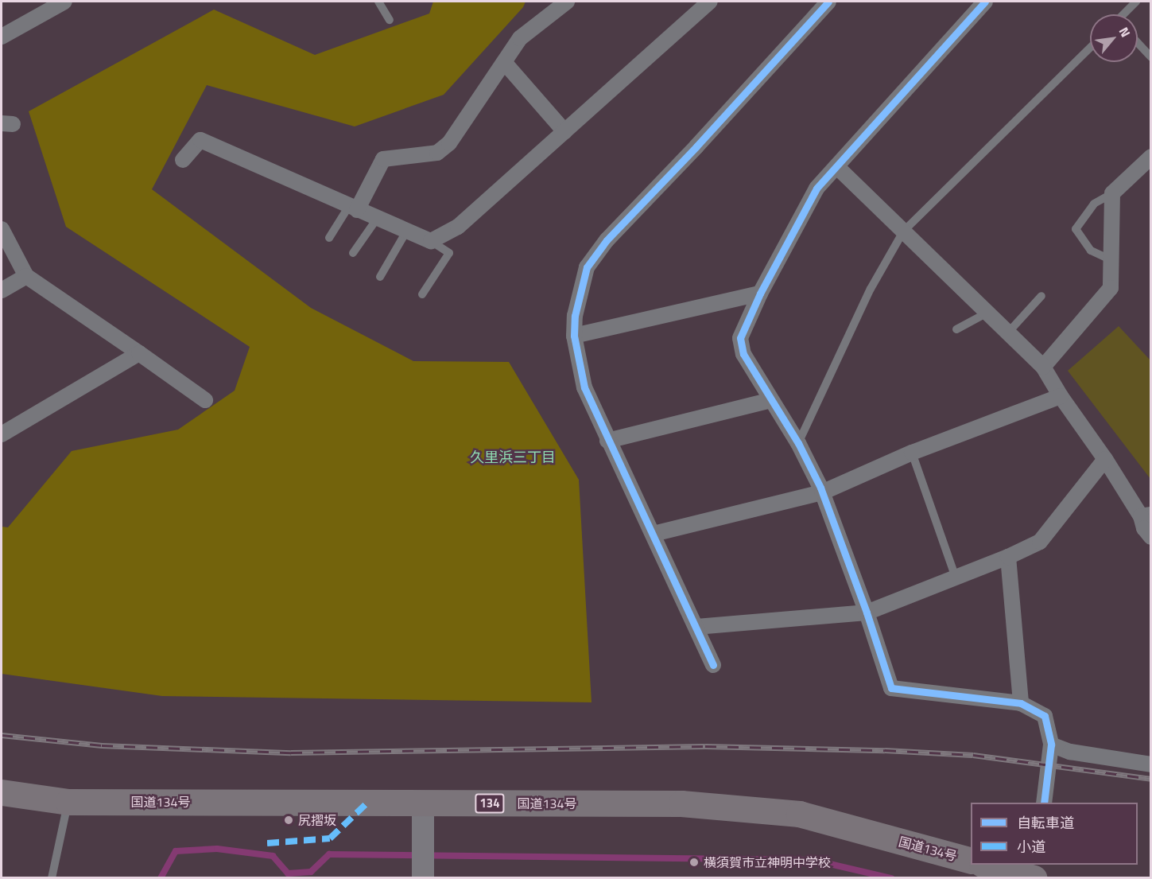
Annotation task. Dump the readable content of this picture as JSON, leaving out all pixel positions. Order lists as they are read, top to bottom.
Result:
{
  "streets": {
    "highway": ["国道134号", "134"]
  },
  "districts": ["久里浜三丁目"],
  "places": ["尻摺坂", "横須賀市立神明中学校"],
  "legend": ["自転車道", "小道"],
  "north": "top right"
}
